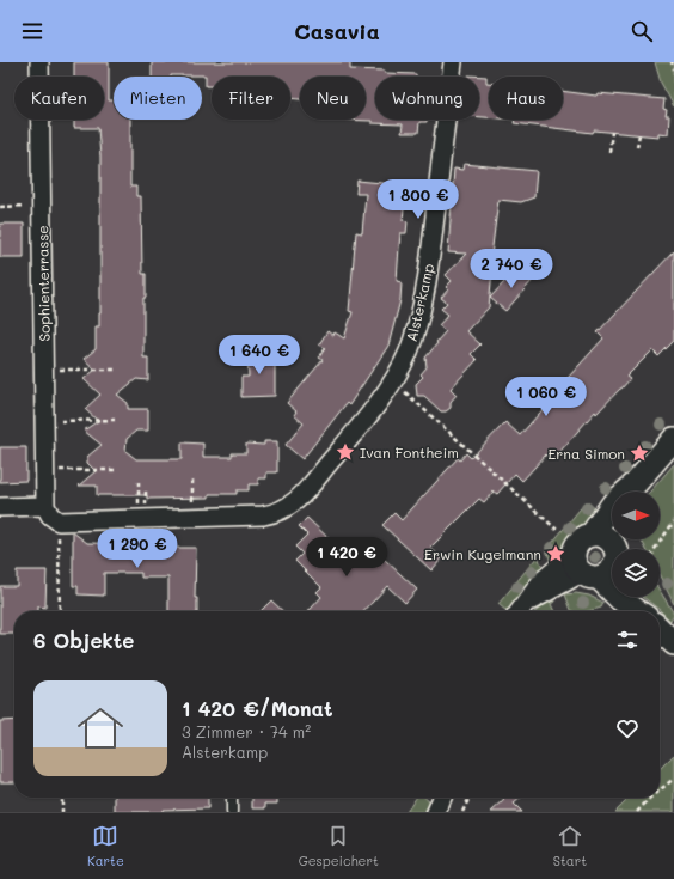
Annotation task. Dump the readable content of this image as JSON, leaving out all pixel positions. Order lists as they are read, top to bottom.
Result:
{
  "streets": {
    "street": ["Sophienterrasse", "Alsterkamp"]
  },
  "places": {
    "place": ["Ivan Fontheim", "Erna Simon", "Erwin Kugelmann"]
  },
  "north": "right",
  "page": {
    "header": "Casavia",
    "chip": [
      "Kaufen",
      "Mieten",
      "Filter",
      "Neu",
      "Wohnung",
      "Haus"
    ],
    "price": [
      "1 800 €",
      "2 740 €",
      "1 640 €",
      "1 060 €",
      "1 290 €",
      "1 420 €"
    ],
    "heading": "6 Objekte",
    "list": [
      {
        "name": "1 420 €/Monat",
        "note": "3 Zimmer · 74 m² · Alsterkamp"
      }
    ],
    "tabs": ["Karte", "Gespeichert", "Start"]
  }
}
